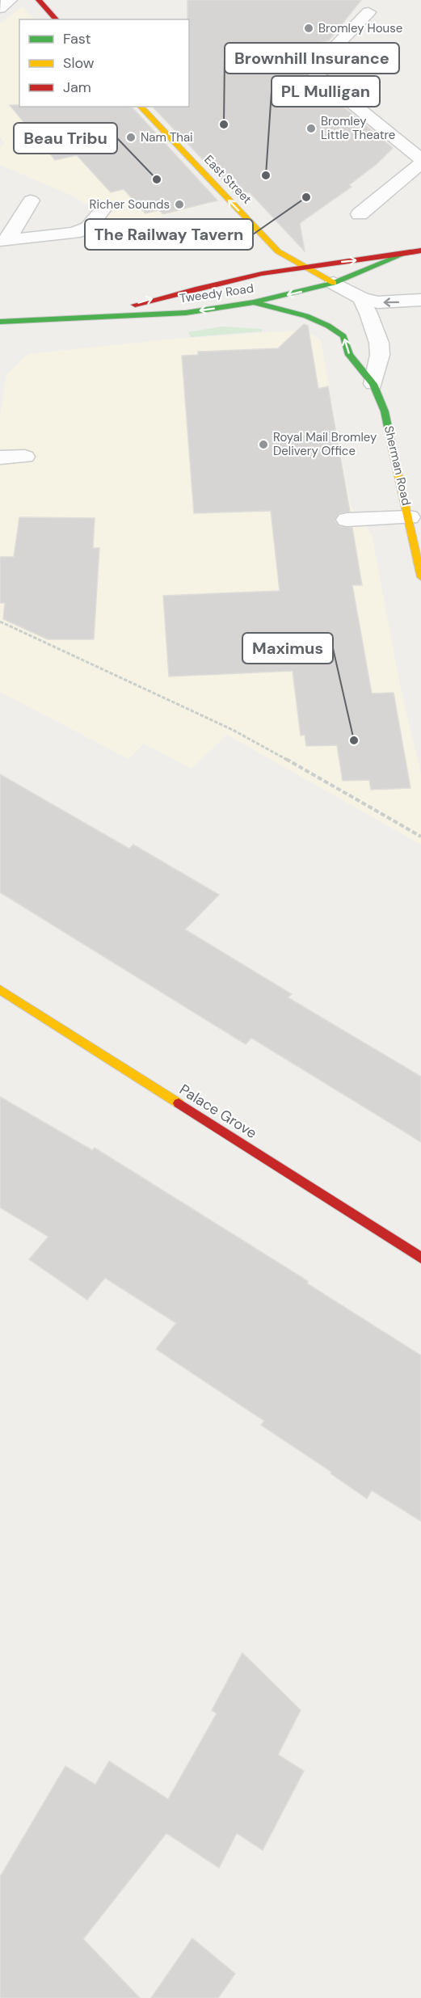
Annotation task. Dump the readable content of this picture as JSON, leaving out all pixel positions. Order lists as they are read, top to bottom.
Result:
{
  "streets": {
    "street": [
      "East Street",
      "Tweedy Road",
      "Sherman Road",
      "Palace Grove"
    ]
  },
  "crossings": [
    ["East Street", "Tweedy Road"],
    ["Tweedy Road", "Sherman Road"]
  ],
  "one_way": ["East Street"],
  "places": [
    "Bromley House",
    "Brownhill Insurance",
    "Bromley Little Theatre",
    "Nam Thai",
    "PL Mulligan",
    "Beau Tribu",
    "The Railway Tavern",
    "Richer Sounds",
    "Royal Mail Bromley Delivery Office",
    "Maximus"
  ],
  "legend": ["Fast", "Slow", "Jam"]
}
